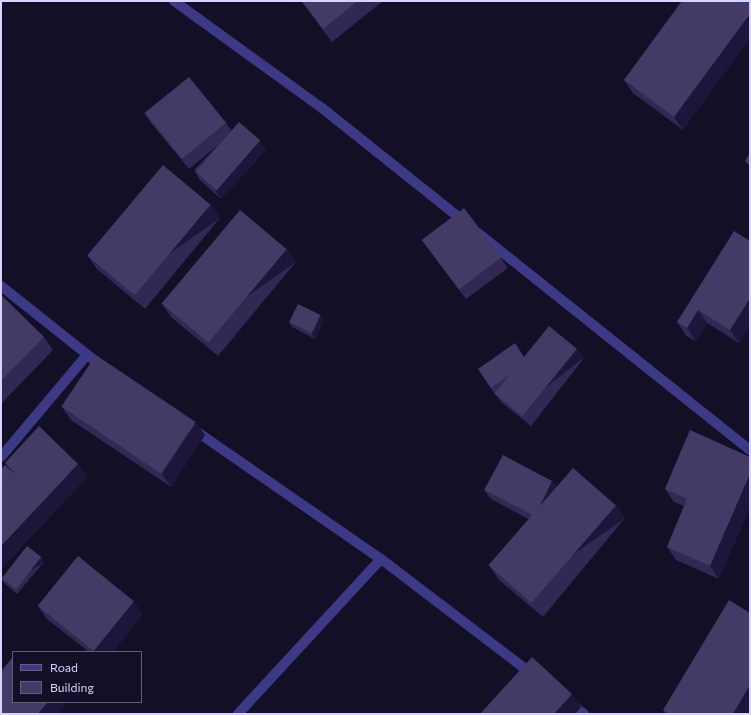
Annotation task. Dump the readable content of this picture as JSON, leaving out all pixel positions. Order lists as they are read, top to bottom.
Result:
{
  "legend": ["Road", "Building"]
}
